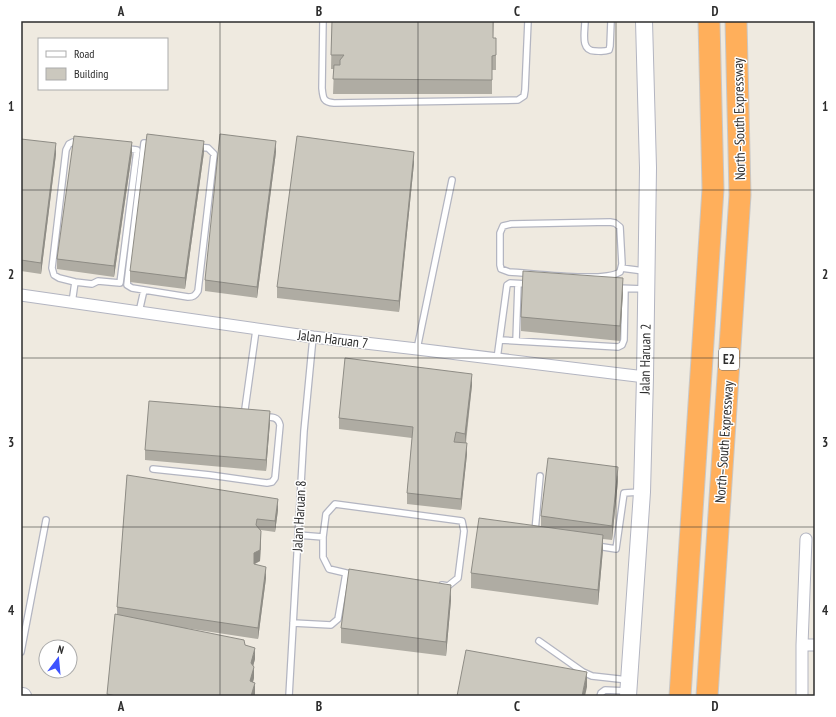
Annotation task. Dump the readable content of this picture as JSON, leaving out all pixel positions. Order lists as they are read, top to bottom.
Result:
{
  "streets": {
    "highway": ["North–South Expressway", "E2"],
    "main road": ["Jalan Haruan 2"],
    "street": ["Jalan Haruan 7"],
    "lane": ["Jalan Haruan 8"]
  },
  "crossings": [
    ["Jalan Haruan 7", "Jalan Haruan 2"],
    ["Jalan Haruan 7", "Jalan Haruan 8"]
  ],
  "legend": ["Road", "Building"],
  "north": "top",
  "grid": {
    "columns": [
      "A",
      "B",
      "C",
      "D"
    ],
    "rows": [
      "1",
      "2",
      "3",
      "4"
    ]
  }
}
